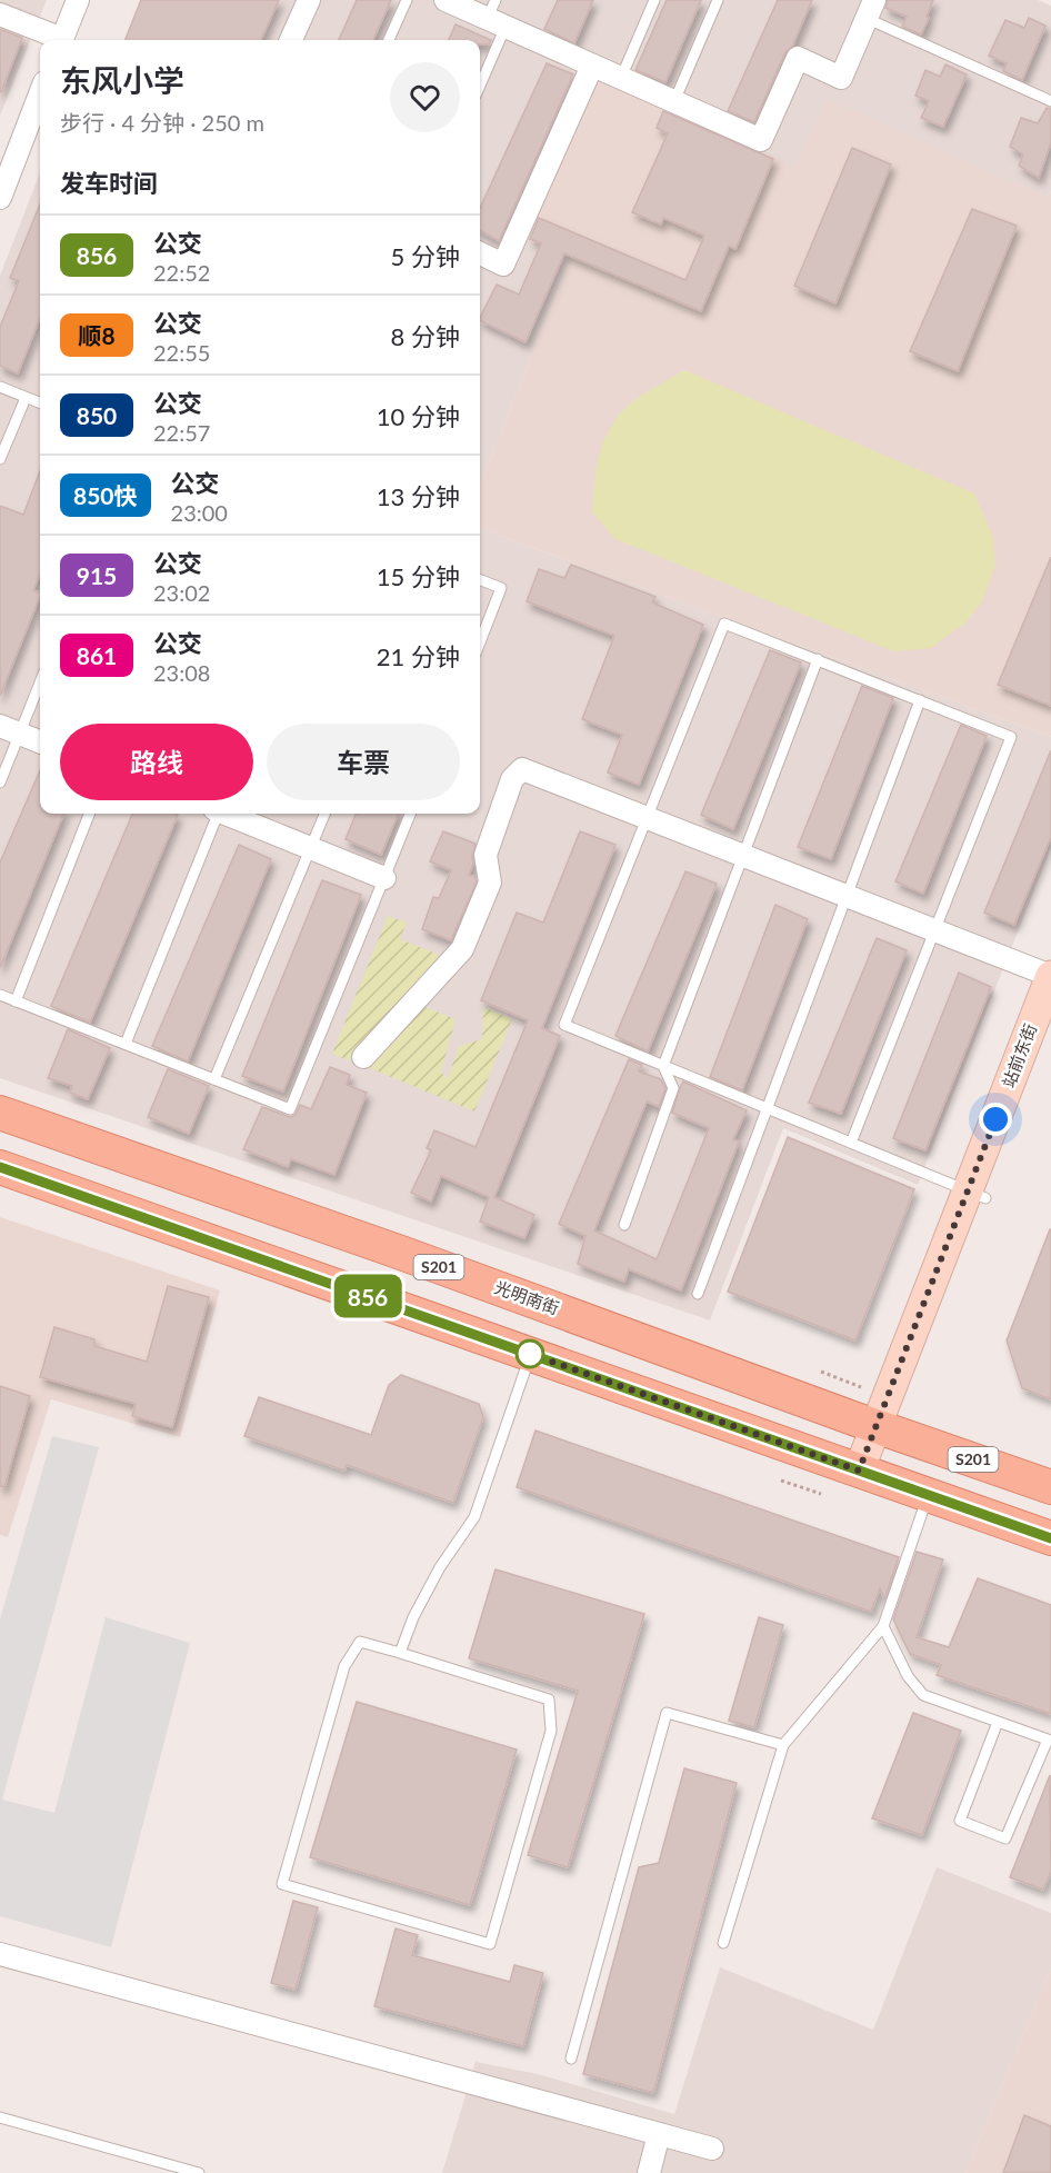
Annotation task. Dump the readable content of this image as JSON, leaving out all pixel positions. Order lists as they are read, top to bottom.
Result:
{
  "streets": {
    "main road": ["S201", "光明南街"],
    "street": ["站前东街"]
  },
  "crossings": [
    ["站前东街", "光明南街"]
  ],
  "lines": ["bus line 856"],
  "page": {
    "on_map": "856",
    "heading": [
      ["东风小学", "步行 · 4 分钟 · 250 m"],
      "发车时间"
    ],
    "list": [
      {
        "mark": "856",
        "name": "公交",
        "note": "22:52",
        "value": "5 分钟"
      },
      {
        "mark": "顺8",
        "name": "公交",
        "note": "22:55",
        "value": "8 分钟"
      },
      {
        "mark": "850",
        "name": "公交",
        "note": "22:57",
        "value": "10 分钟"
      },
      {
        "mark": "850快",
        "name": "公交",
        "note": "23:00",
        "value": "13 分钟"
      },
      {
        "mark": "915",
        "name": "公交",
        "note": "23:02",
        "value": "15 分钟"
      },
      {
        "mark": "861",
        "name": "公交",
        "note": "23:08",
        "value": "21 分钟"
      }
    ],
    "buttons": ["路线", "车票"]
  }
}
